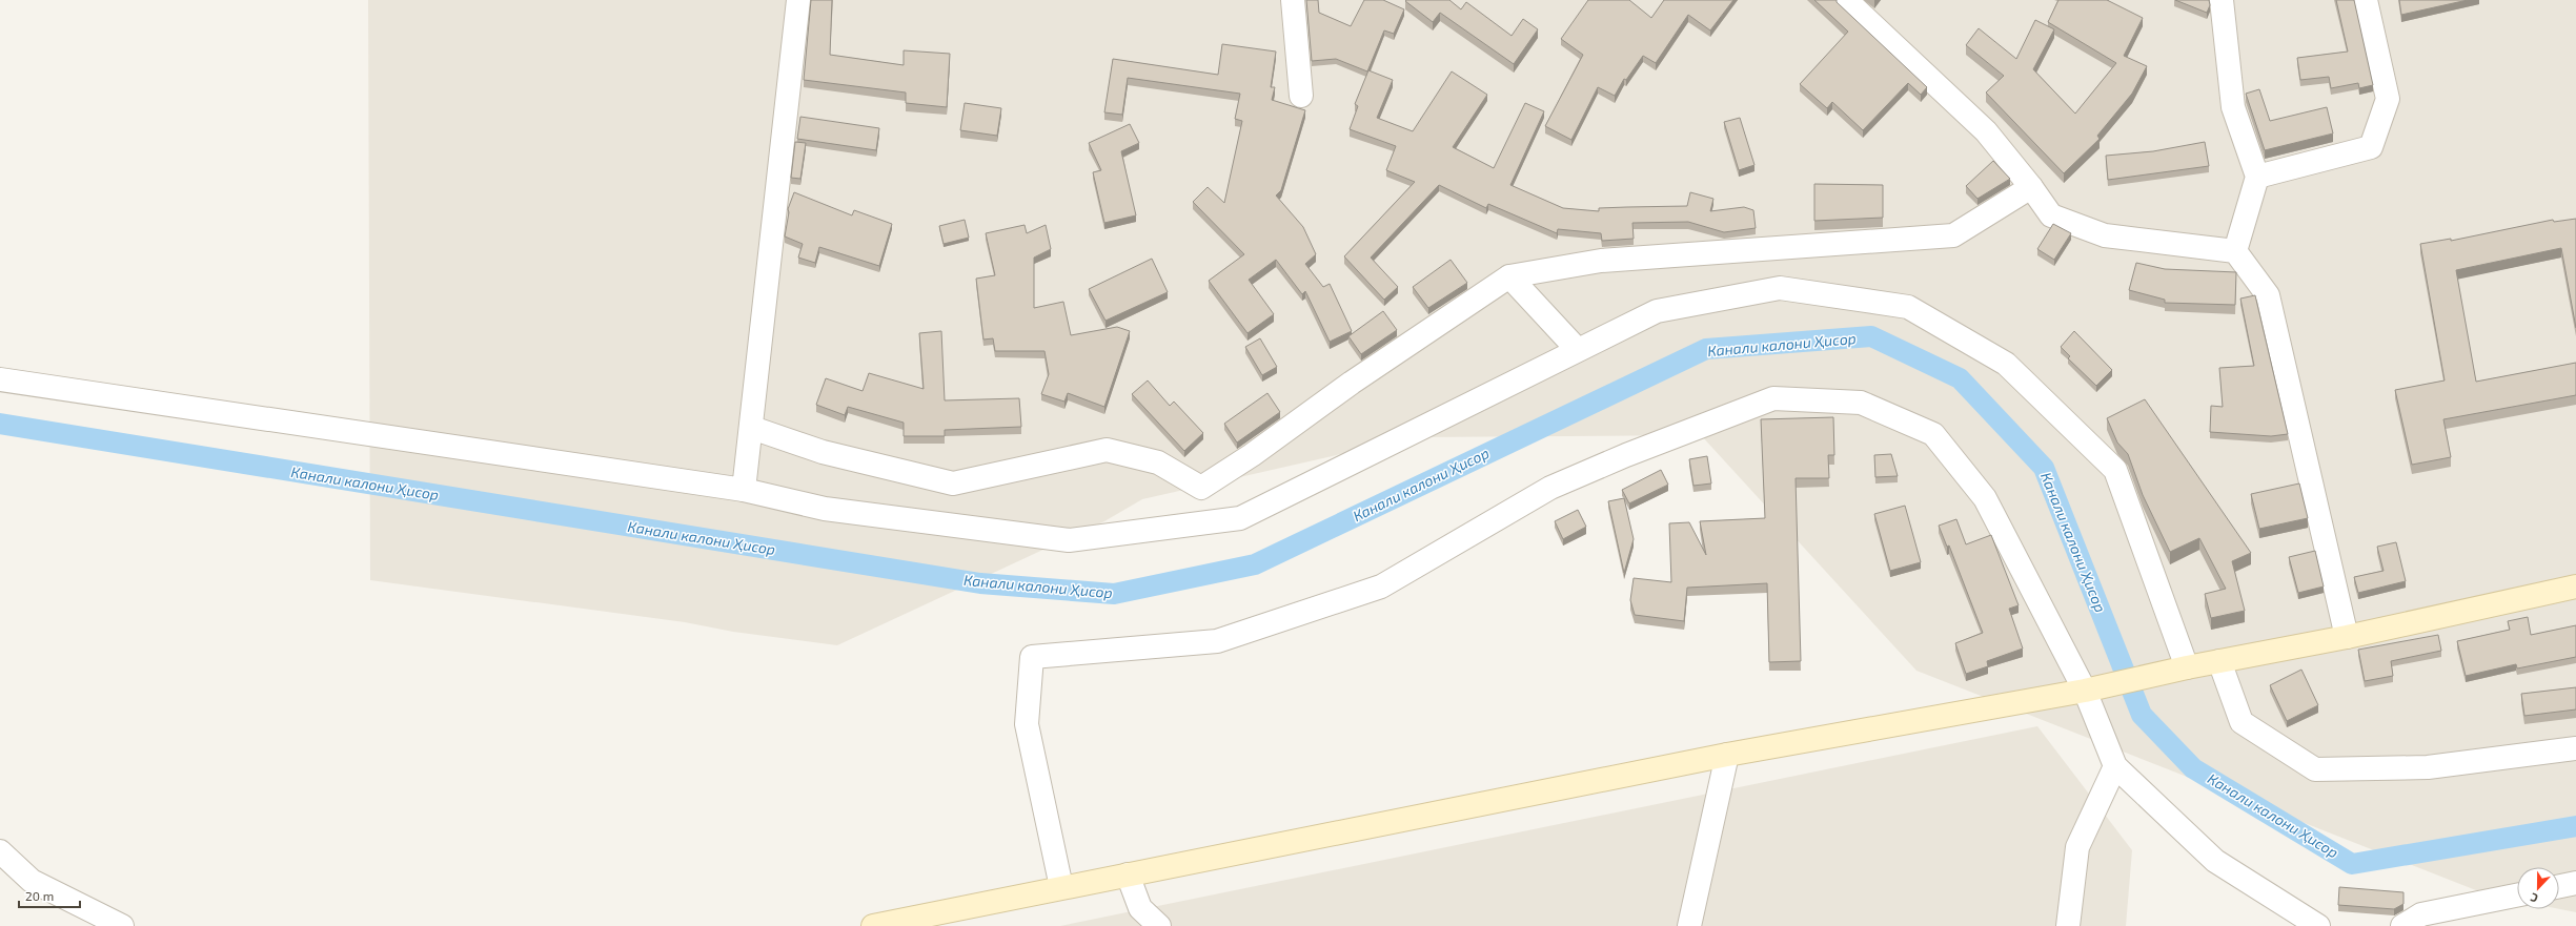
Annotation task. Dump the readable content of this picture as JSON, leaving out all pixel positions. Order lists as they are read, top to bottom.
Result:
{
  "water": ["Канали калони Ҳисор"],
  "scale_bar": "20 m",
  "north": "bottom"
}
